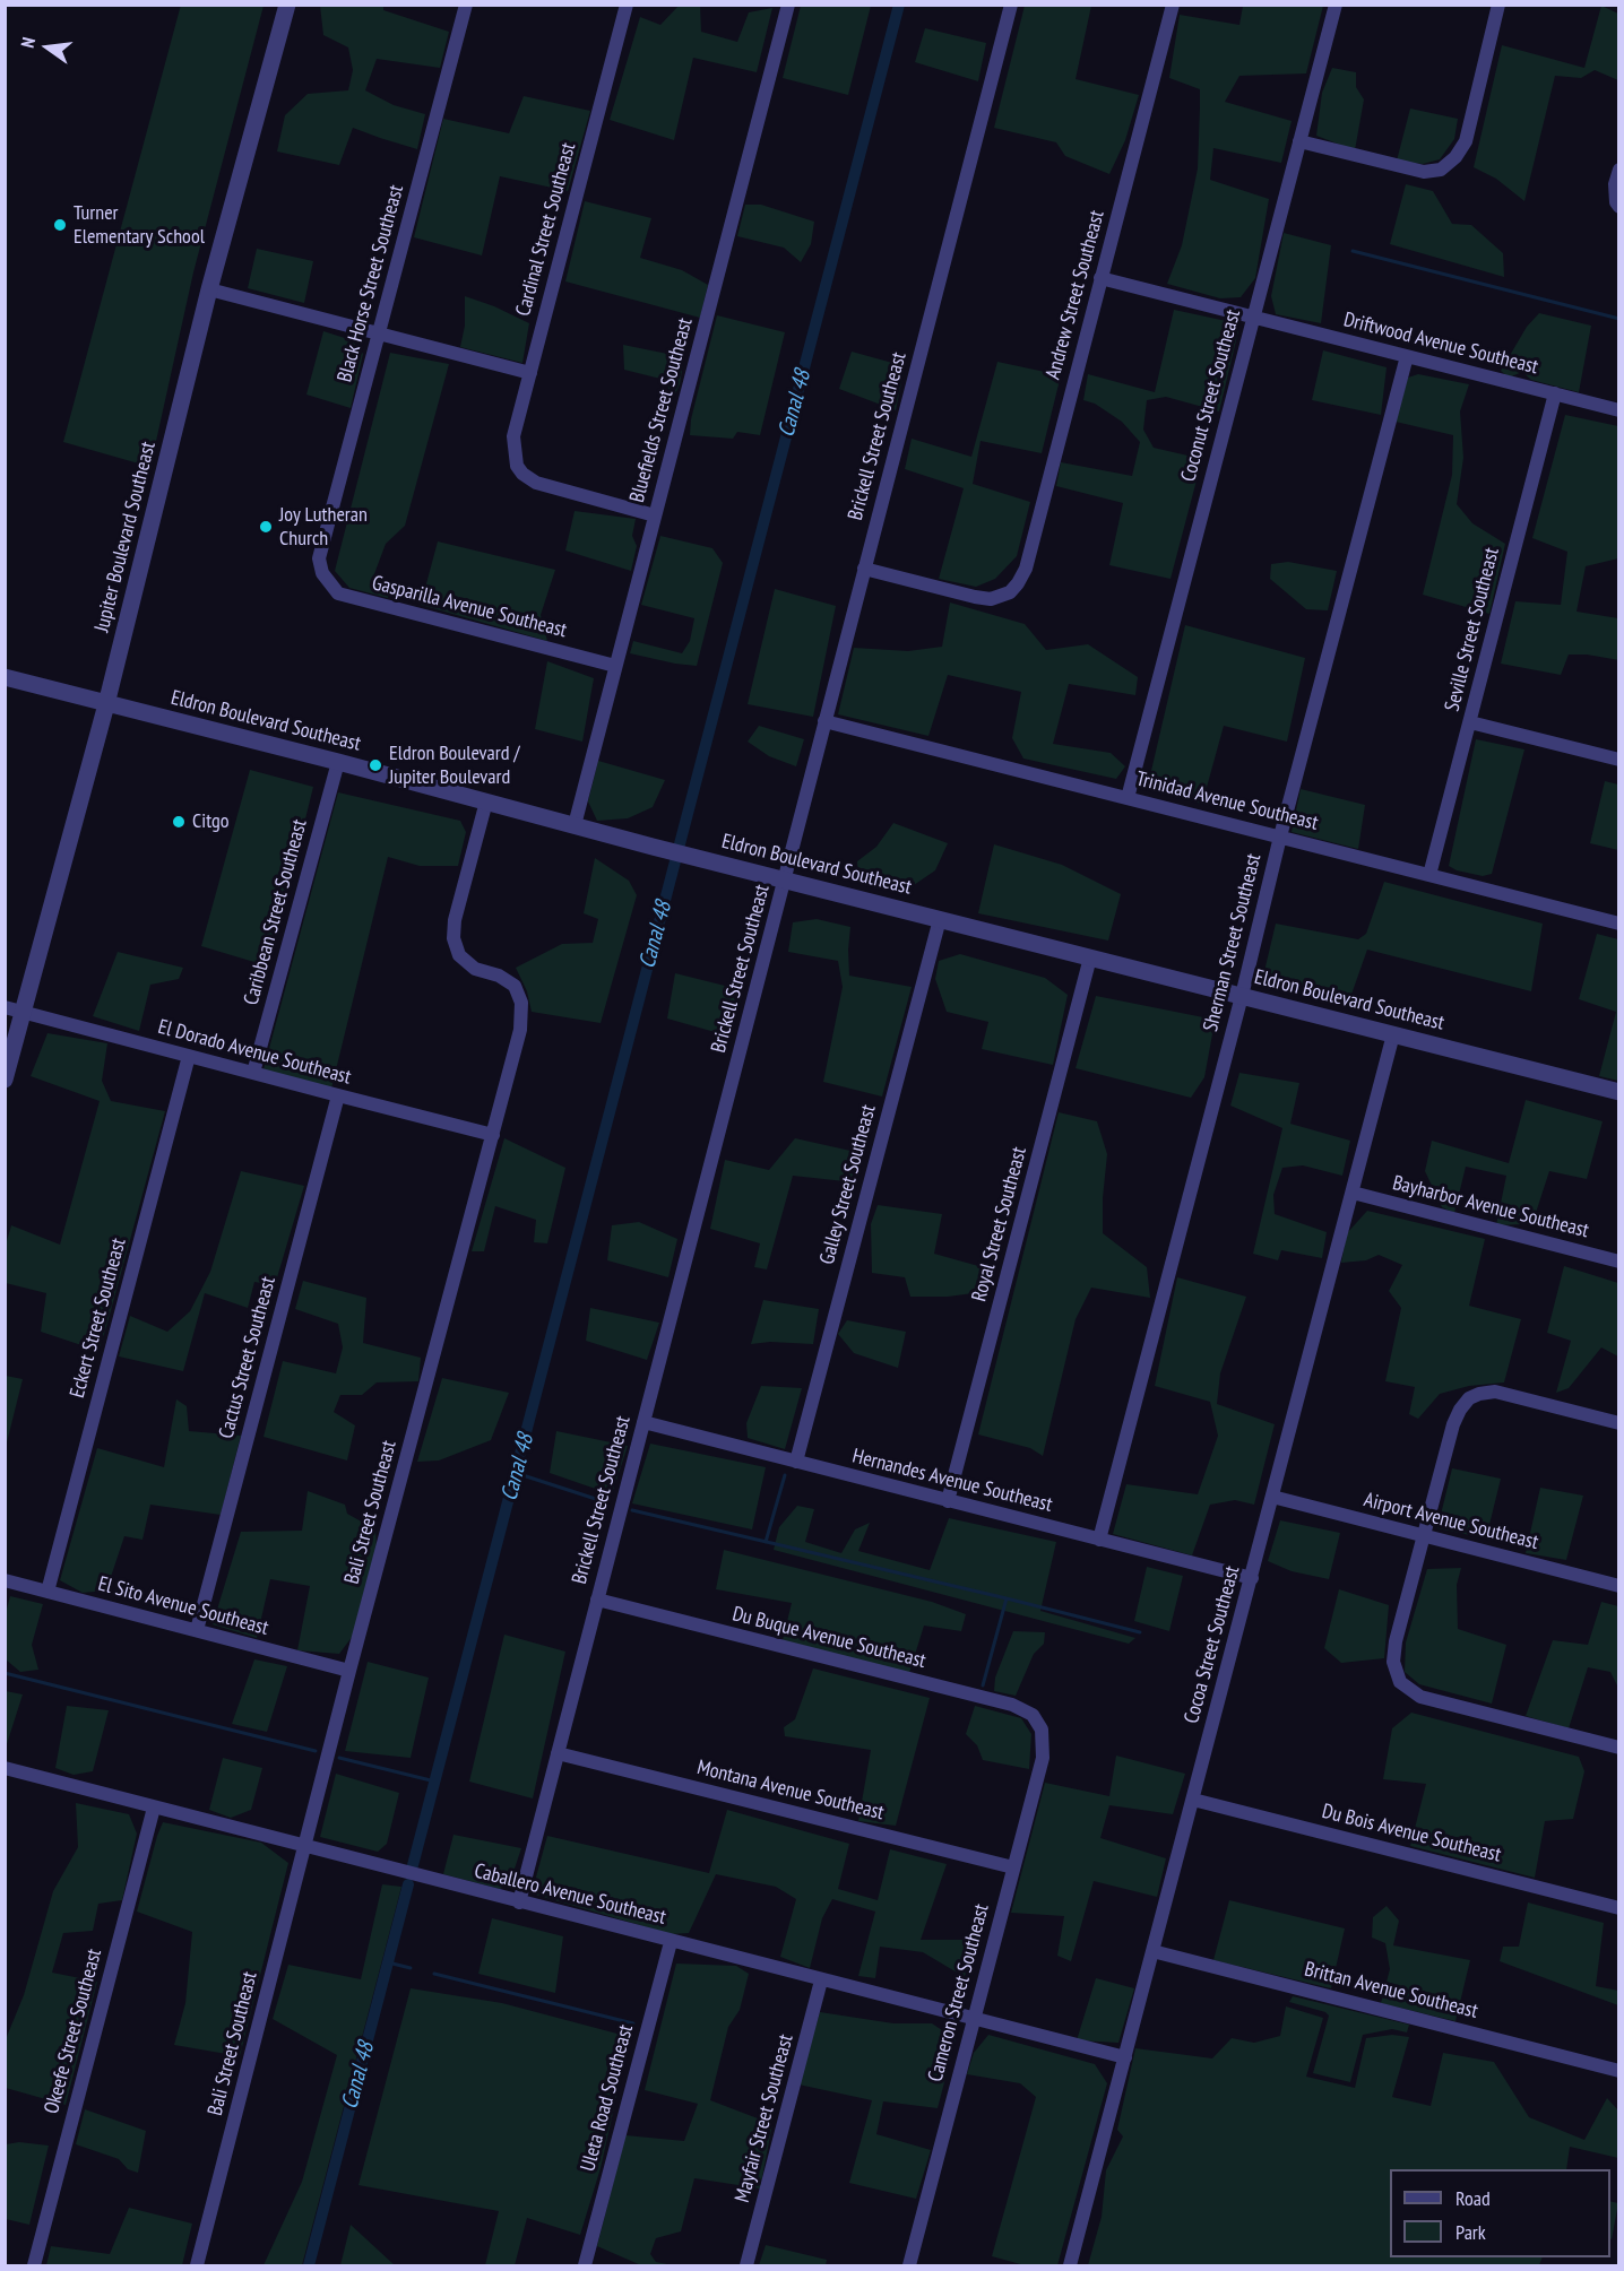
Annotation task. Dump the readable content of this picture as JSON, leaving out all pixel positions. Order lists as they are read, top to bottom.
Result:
{
  "streets": {
    "street": [
      "Cardinal Street Southeast",
      "Black Horse Street Southeast",
      "Andrew Street Southeast",
      "Driftwood Avenue Southeast",
      "Coconut Street Southeast",
      "Bluefields Street Southeast",
      "Brickell Street Southeast",
      "Jupiter Boulevard Southeast",
      "Gasparilla Avenue Southeast",
      "Seville Street Southeast",
      "Eldron Boulevard Southeast",
      "Trinidad Avenue Southeast",
      "Caribbean Street Southeast",
      "Sherman Street Southeast",
      "El Dorado Avenue Southeast",
      "Galley Street Southeast",
      "Bayharbor Avenue Southeast",
      "Royal Street Southeast",
      "Eckert Street Southeast",
      "Cactus Street Southeast",
      "Hernandes Avenue Southeast",
      "Bali Street Southeast",
      "Airport Avenue Southeast",
      "El Sito Avenue Southeast",
      "Du Buque Avenue Southeast",
      "Cocoa Street Southeast",
      "Montana Avenue Southeast",
      "Du Bois Avenue Southeast",
      "Caballero Avenue Southeast",
      "Brittan Avenue Southeast",
      "Cameron Street Southeast",
      "Okeefe Street Southeast",
      "Uleta Road Southeast",
      "Mayfair Street Southeast"
    ]
  },
  "crossings": [
    ["Cardinal Street Southeast", "Bluefields Street Southeast"],
    ["Black Horse Street Southeast", "Gasparilla Avenue Southeast"],
    ["Andrew Street Southeast", "Driftwood Avenue Southeast"],
    ["Andrew Street Southeast", "Brickell Street Southeast"],
    ["Driftwood Avenue Southeast", "Coconut Street Southeast"],
    ["Driftwood Avenue Southeast", "Seville Street Southeast"],
    ["Driftwood Avenue Southeast", "Sherman Street Southeast"],
    ["Coconut Street Southeast", "Trinidad Avenue Southeast"],
    ["Bluefields Street Southeast", "Gasparilla Avenue Southeast"],
    ["Bluefields Street Southeast", "Eldron Boulevard Southeast"],
    ["Brickell Street Southeast", "Eldron Boulevard Southeast"],
    ["Brickell Street Southeast", "Trinidad Avenue Southeast"],
    ["Brickell Street Southeast", "Hernandes Avenue Southeast"],
    ["Brickell Street Southeast", "Du Buque Avenue Southeast"],
    ["Brickell Street Southeast", "Montana Avenue Southeast"],
    ["Brickell Street Southeast", "Caballero Avenue Southeast"],
    ["Jupiter Boulevard Southeast", "Eldron Boulevard Southeast"],
    ["Jupiter Boulevard Southeast", "El Dorado Avenue Southeast"],
    ["Seville Street Southeast", "Trinidad Avenue Southeast"],
    ["Eldron Boulevard Southeast", "Caribbean Street Southeast"],
    ["Eldron Boulevard Southeast", "Sherman Street Southeast"],
    ["Eldron Boulevard Southeast", "Galley Street Southeast"],
    ["Eldron Boulevard Southeast", "Royal Street Southeast"],
    ["Eldron Boulevard Southeast", "Bali Street Southeast"],
    ["Eldron Boulevard Southeast", "Cocoa Street Southeast"],
    ["Trinidad Avenue Southeast", "Sherman Street Southeast"],
    ["Caribbean Street Southeast", "El Dorado Avenue Southeast"],
    ["Sherman Street Southeast", "Hernandes Avenue Southeast"],
    ["El Dorado Avenue Southeast", "Eckert Street Southeast"],
    ["El Dorado Avenue Southeast", "Cactus Street Southeast"],
    ["El Dorado Avenue Southeast", "Bali Street Southeast"],
    ["Galley Street Southeast", "Hernandes Avenue Southeast"],
    ["Bayharbor Avenue Southeast", "Cocoa Street Southeast"],
    ["Royal Street Southeast", "Hernandes Avenue Southeast"],
    ["Eckert Street Southeast", "El Sito Avenue Southeast"],
    ["Cactus Street Southeast", "El Sito Avenue Southeast"],
    ["Hernandes Avenue Southeast", "Cocoa Street Southeast"],
    ["Bali Street Southeast", "El Sito Avenue Southeast"],
    ["Bali Street Southeast", "Caballero Avenue Southeast"],
    ["Airport Avenue Southeast", "Cocoa Street Southeast"],
    ["Du Buque Avenue Southeast", "Cameron Street Southeast"],
    ["Cocoa Street Southeast", "Du Bois Avenue Southeast"],
    ["Cocoa Street Southeast", "Caballero Avenue Southeast"],
    ["Cocoa Street Southeast", "Brittan Avenue Southeast"],
    ["Montana Avenue Southeast", "Cameron Street Southeast"],
    ["Caballero Avenue Southeast", "Cameron Street Southeast"],
    ["Caballero Avenue Southeast", "Okeefe Street Southeast"],
    ["Caballero Avenue Southeast", "Uleta Road Southeast"],
    ["Caballero Avenue Southeast", "Mayfair Street Southeast"]
  ],
  "water": ["Canal 48"],
  "places": [
    "Turner Elementary School",
    "Joy Lutheran Church",
    "Eldron Boulevard / Jupiter Boulevard",
    "Citgo"
  ],
  "legend": ["Road", "Park"],
  "north": "left"
}
